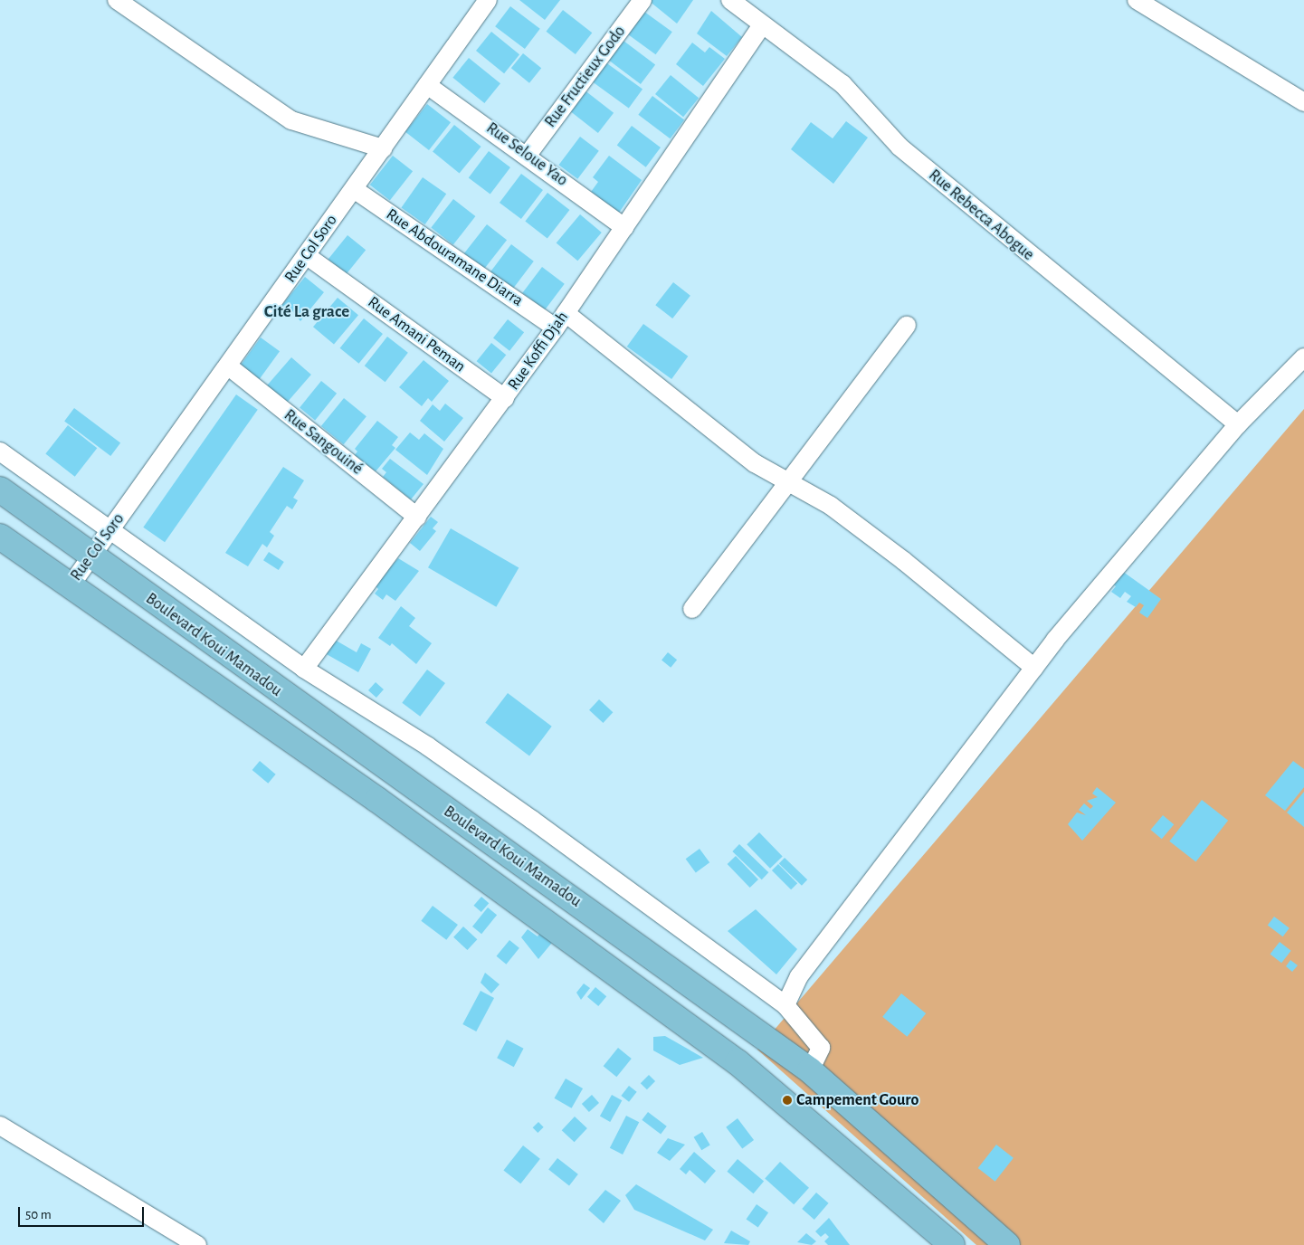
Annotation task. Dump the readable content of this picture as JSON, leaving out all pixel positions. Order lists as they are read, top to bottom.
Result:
{
  "streets": {
    "main road": ["Boulevard Koui Mamadou"],
    "street": [
      "Rue Fructieux Godo",
      "Rue Seloue Yao",
      "Rue Rebecca Abogue",
      "Rue Col Soro",
      "Rue Abdouramane Diarra",
      "Rue Amani Peman",
      "Rue Koffi Djah",
      "Rue Sangouiné"
    ]
  },
  "crossings": [
    ["Rue Fructieux Godo", "Rue Seloue Yao"],
    ["Rue Seloue Yao", "Rue Col Soro"],
    ["Rue Seloue Yao", "Rue Koffi Djah"],
    ["Rue Rebecca Abogue", "Rue Koffi Djah"],
    ["Rue Col Soro", "Rue Abdouramane Diarra"],
    ["Rue Col Soro", "Rue Amani Peman"],
    ["Rue Col Soro", "Rue Sangouiné"],
    ["Rue Col Soro", "Boulevard Koui Mamadou"],
    ["Rue Abdouramane Diarra", "Rue Koffi Djah"],
    ["Rue Amani Peman", "Rue Koffi Djah"],
    ["Rue Koffi Djah", "Rue Sangouiné"]
  ],
  "districts": ["Cité La grace"],
  "places": ["Campement Gouro"],
  "scale_bar": "50 m"
}
